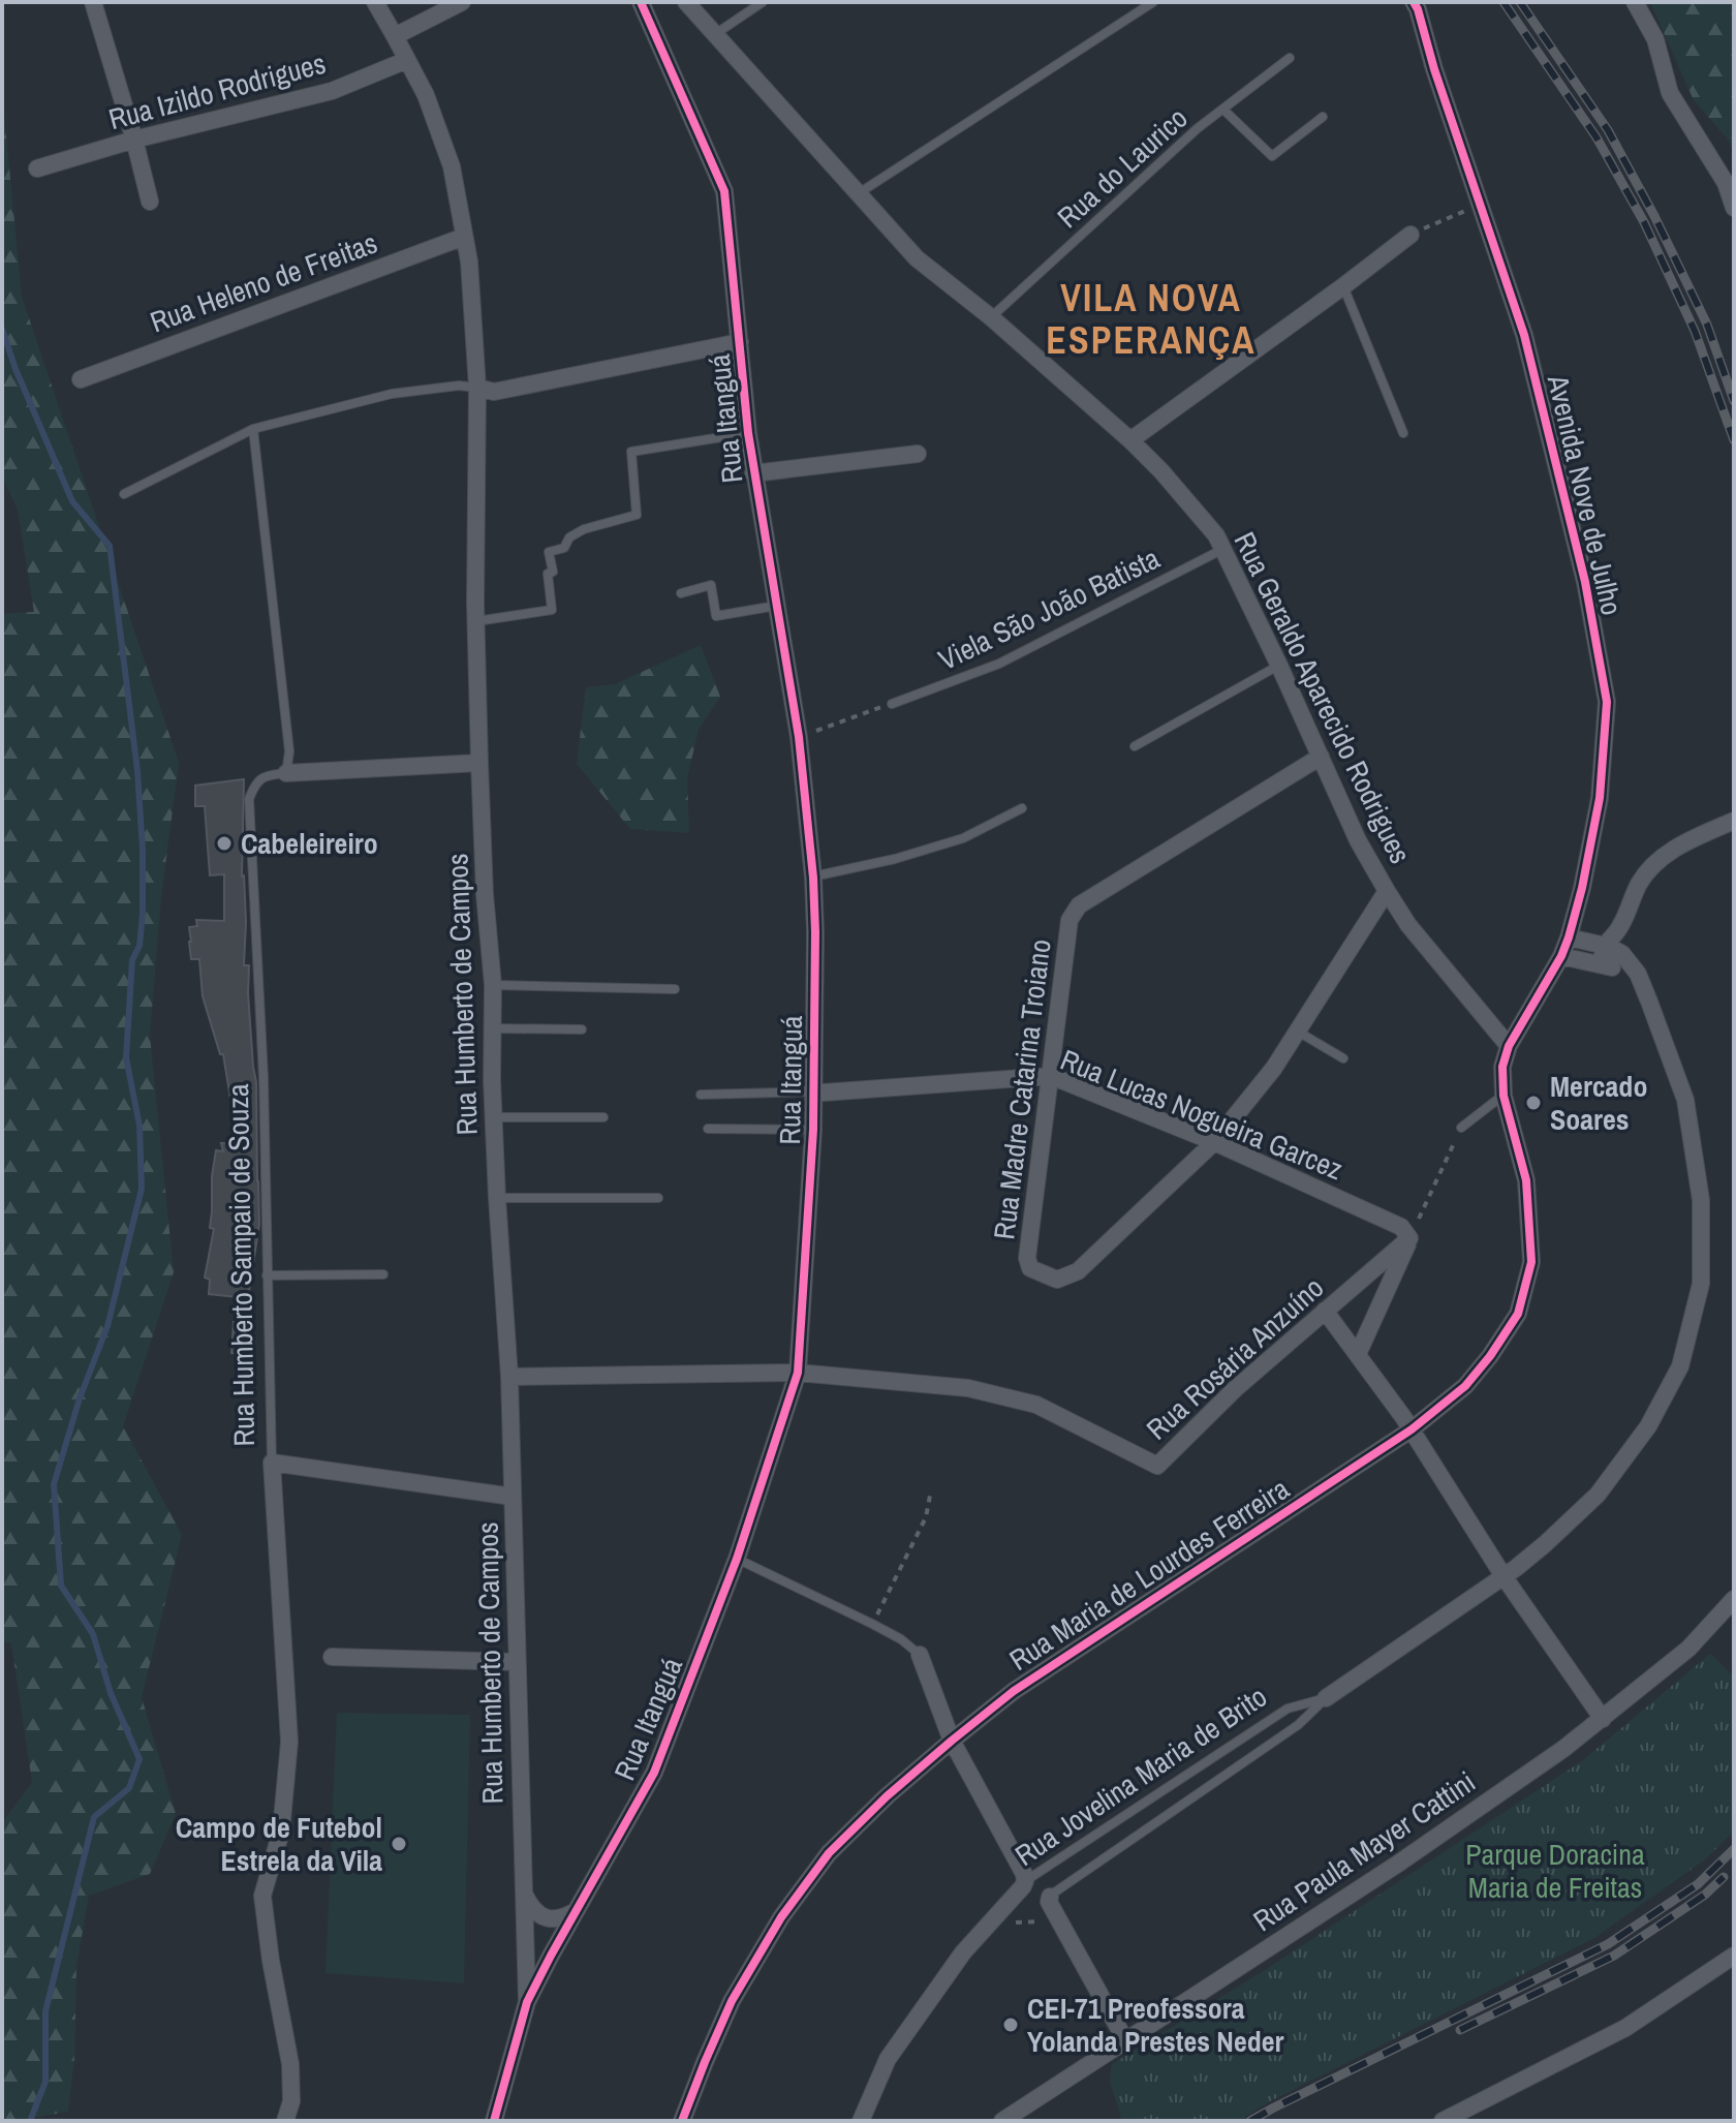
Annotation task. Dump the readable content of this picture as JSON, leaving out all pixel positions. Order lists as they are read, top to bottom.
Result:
{
  "streets": {
    "street": [
      "Rua Izildo Rodrigues",
      "Rua Heleno de Freitas",
      "Rua Itanguá",
      "Avenida Nove de Julho",
      "Rua Geraldo Aparecido Rodrigues",
      "Rua Humberto de Campos",
      "Rua Madre Catarina Troiano",
      "Rua Lucas Nogueira Garcez",
      "Rua Humberto Sampaio de Souza",
      "Rua Rosária Anzuíno",
      "Rua Maria de Lourdes Ferreira",
      "Rua Jovelina Maria de Brito",
      "Rua Paula Mayer Cattini"
    ],
    "lane": ["Rua do Laurico", "Viela São João Batista"]
  },
  "crossings": [
    ["Rua Izildo Rodrigues", "Rua Humberto de Campos"],
    ["Rua do Laurico", "Rua Geraldo Aparecido Rodrigues"],
    ["Rua Heleno de Freitas", "Rua Humberto de Campos"],
    ["Rua Itanguá", "Rua Humberto de Campos"],
    ["Rua Itanguá", "Rua Lucas Nogueira Garcez"],
    ["Rua Itanguá", "Rua Rosária Anzuíno"],
    ["Avenida Nove de Julho", "Rua Geraldo Aparecido Rodrigues"],
    ["Avenida Nove de Julho", "Rua Maria de Lourdes Ferreira"],
    ["Avenida Nove de Julho", "Rua Jovelina Maria de Brito"],
    ["Viela São João Batista", "Rua Geraldo Aparecido Rodrigues"],
    ["Rua Geraldo Aparecido Rodrigues", "Rua Madre Catarina Troiano"],
    ["Rua Geraldo Aparecido Rodrigues", "Rua Maria de Lourdes Ferreira"],
    ["Rua Madre Catarina Troiano", "Rua Lucas Nogueira Garcez"],
    ["Rua Lucas Nogueira Garcez", "Rua Rosária Anzuíno"]
  ],
  "districts": ["VILA NOVA ESPERANÇA"],
  "parks": ["Parque Doracina Maria de Freitas"],
  "places": [
    "Cabeleireiro",
    "Mercado Soares",
    "Campo de Futebol Estrela da Vila",
    "CEI-71 Preofessora Yolanda Prestes Neder"
  ]
}
